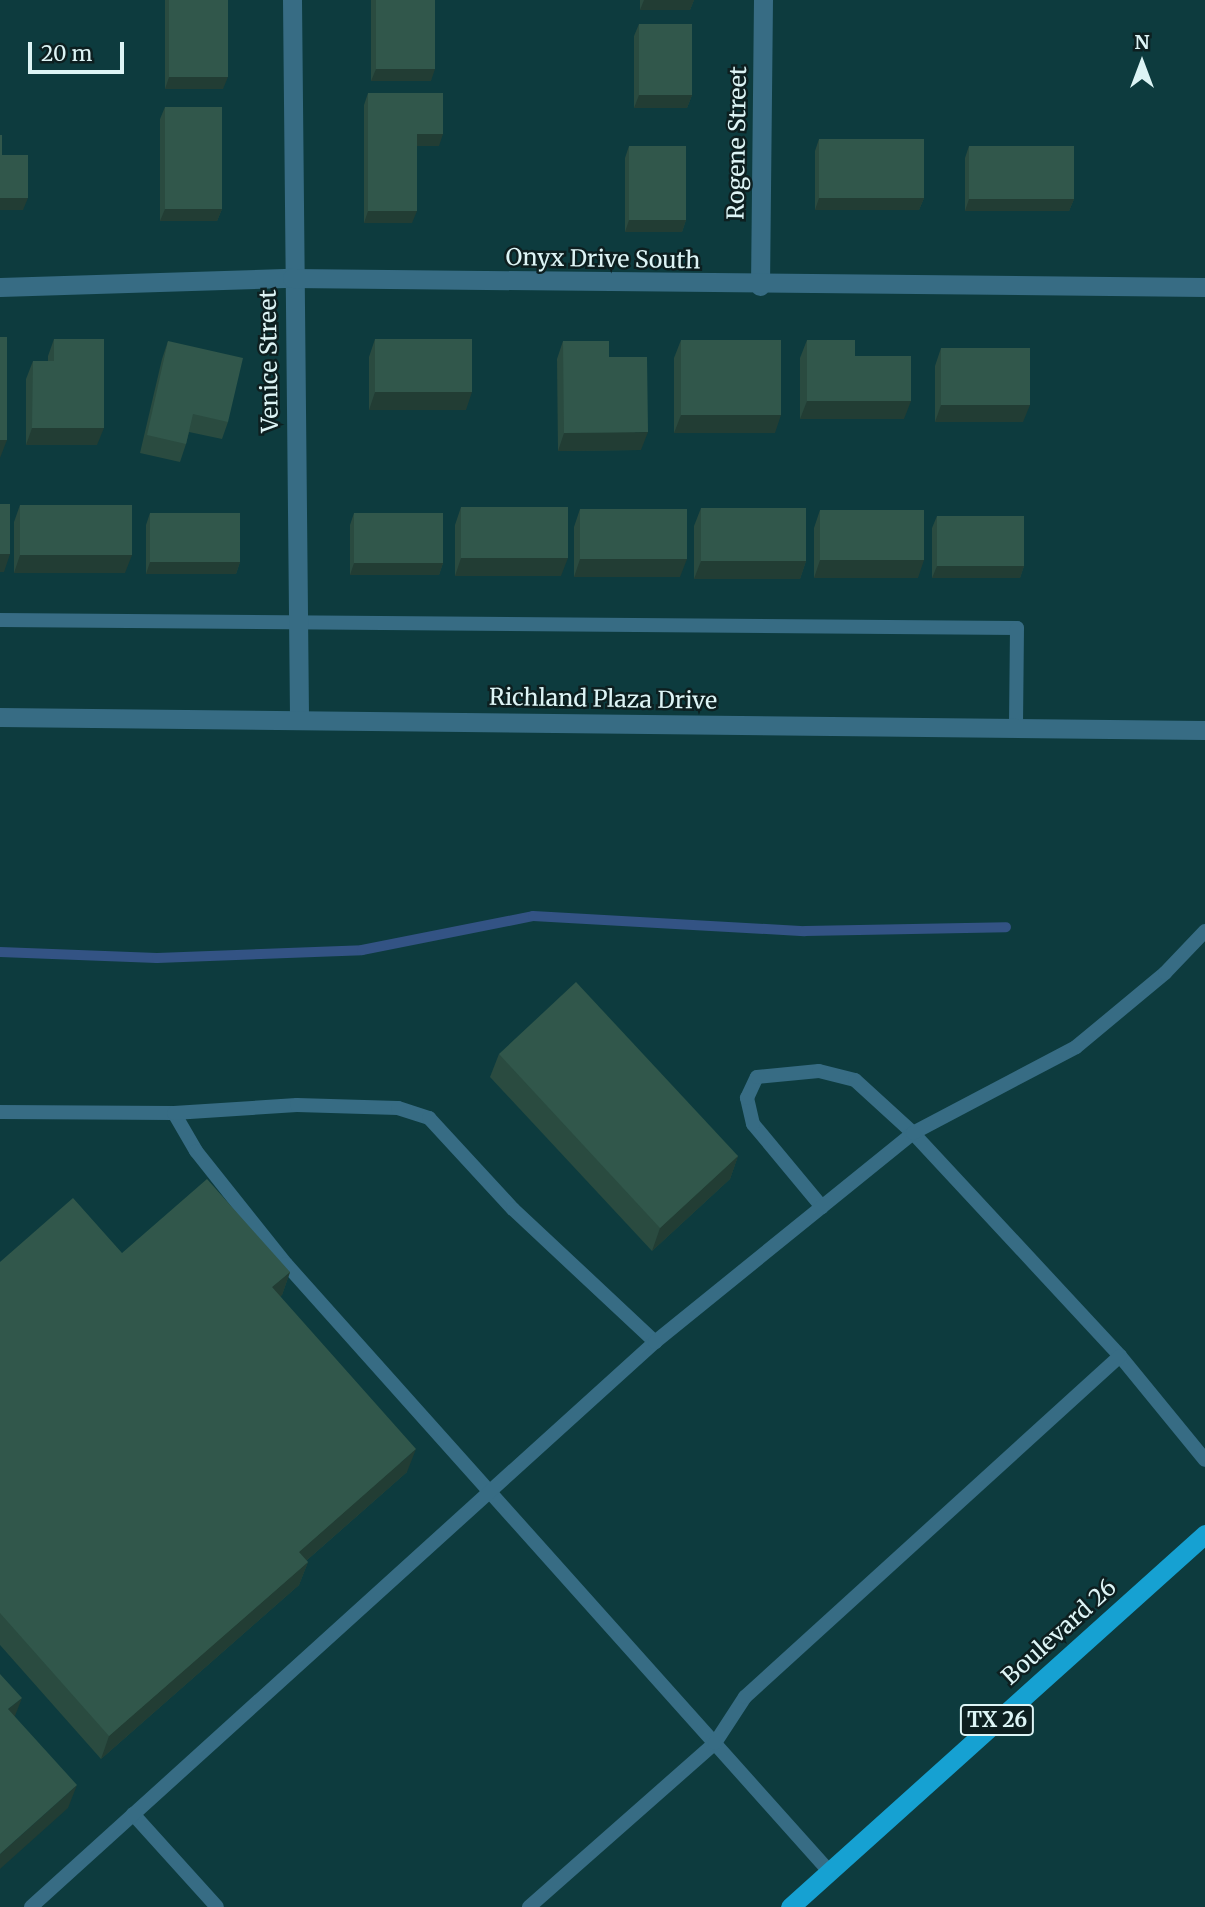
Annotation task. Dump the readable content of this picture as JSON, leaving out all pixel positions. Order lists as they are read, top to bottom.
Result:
{
  "streets": {
    "main road": ["Boulevard 26", "TX 26"],
    "street": [
      "Rogene Street",
      "Onyx Drive South",
      "Venice Street",
      "Richland Plaza Drive"
    ]
  },
  "crossings": [
    ["Rogene Street", "Onyx Drive South"],
    ["Onyx Drive South", "Venice Street"],
    ["Venice Street", "Richland Plaza Drive"]
  ],
  "scale_bar": "20 m",
  "north": "top"
}
